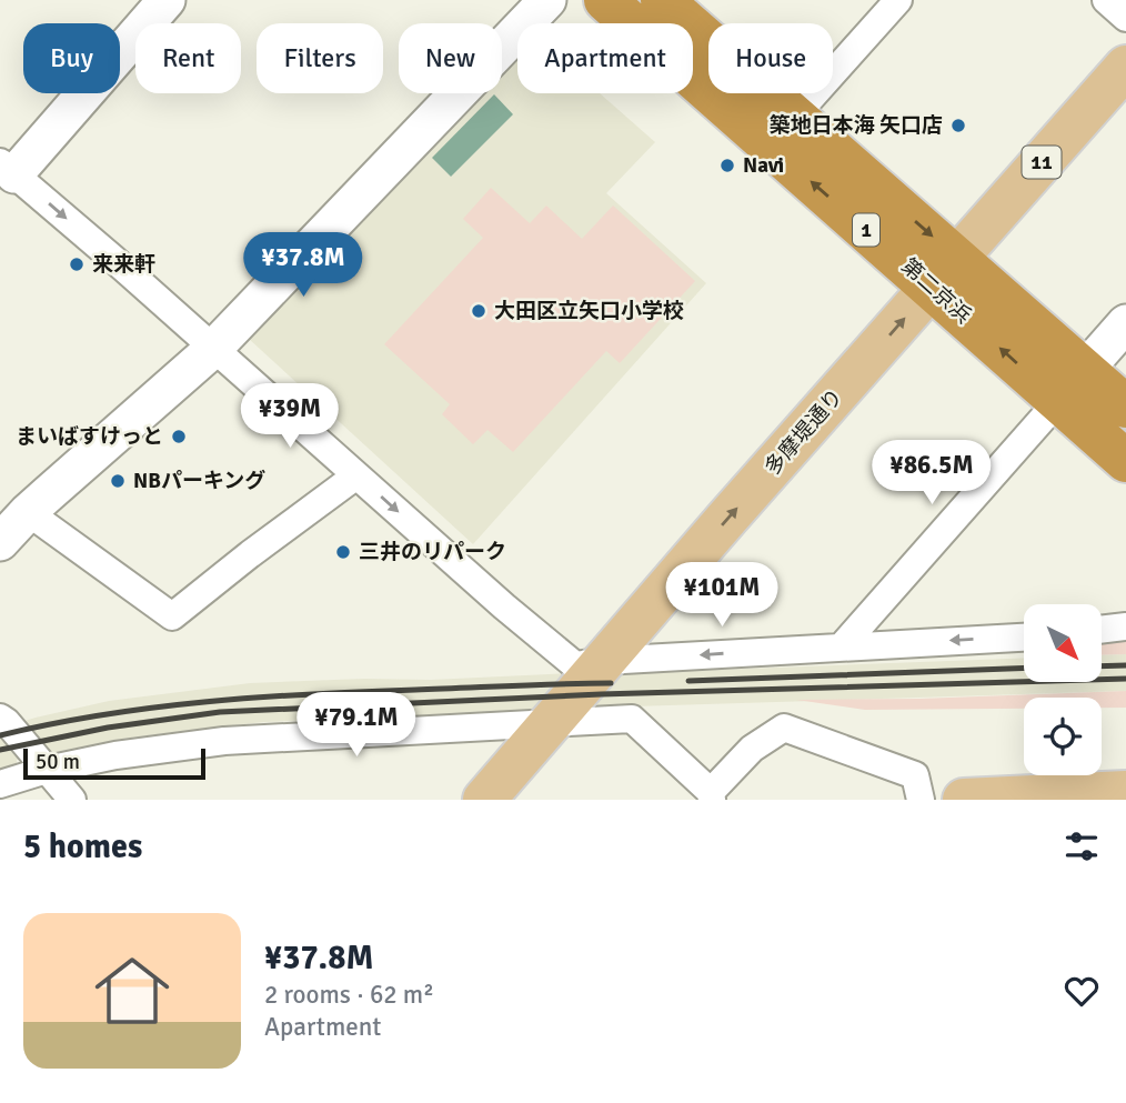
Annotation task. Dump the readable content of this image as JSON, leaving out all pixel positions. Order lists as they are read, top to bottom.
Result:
{
  "streets": {
    "highway": ["1", "第二京浜"],
    "main road": ["11", "多摩堤通り"]
  },
  "crossings": [
    ["第二京浜", "多摩堤通り"]
  ],
  "one_way": ["多摩堤通り"],
  "places": [
    "築地日本海 矢口店",
    "Navi",
    "来来軒",
    "大田区立矢口小学校",
    "まいばすけっと",
    "NBパーキング",
    "三井のリパーク"
  ],
  "scale_bar": "50 m",
  "north": "bottom right",
  "page": {
    "chip": [
      "Buy",
      "Rent",
      "Filters",
      "New",
      "Apartment",
      "House"
    ],
    "price": [
      "¥37.8M",
      "¥39M",
      "¥86.5M",
      "¥101M",
      "¥79.1M"
    ],
    "scale": "50 m",
    "heading": "5 homes",
    "list": [
      {
        "name": "¥37.8M",
        "note": "2 rooms · 62 m² · Apartment"
      }
    ]
  }
}
